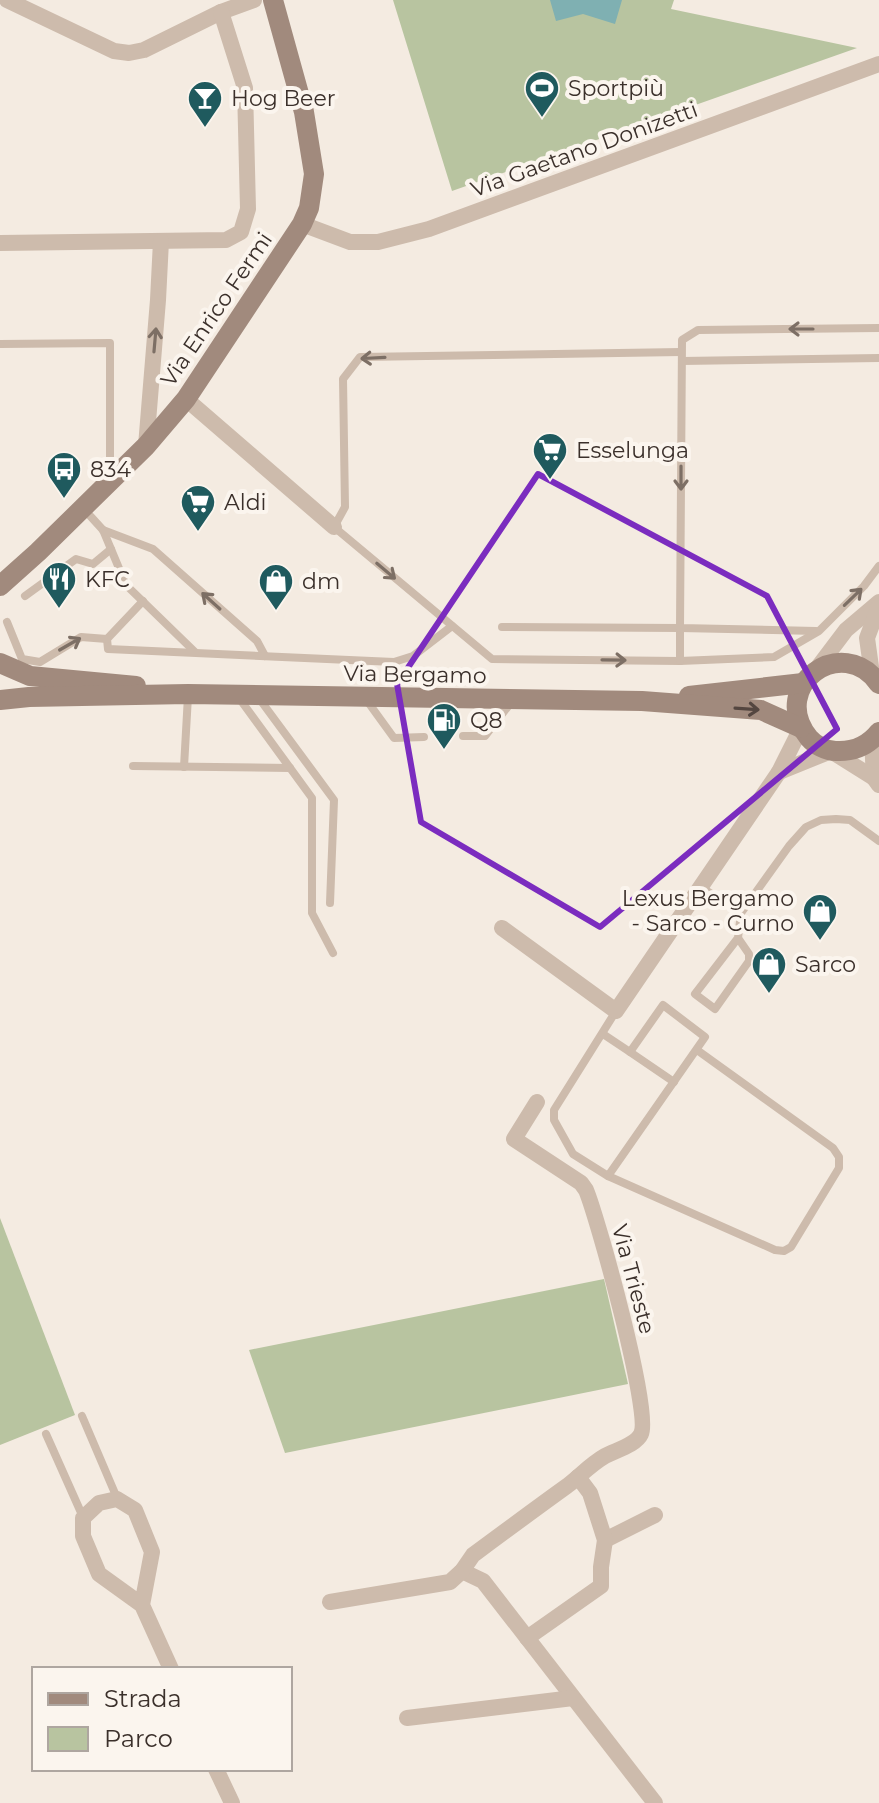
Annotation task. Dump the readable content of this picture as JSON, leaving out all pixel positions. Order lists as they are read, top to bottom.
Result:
{
  "streets": {
    "main road": ["Via Enrico Fermi", "Via Bergamo"],
    "street": ["Via Gaetano Donizetti", "Via Trieste"]
  },
  "crossings": [
    ["Via Gaetano Donizetti", "Via Enrico Fermi"]
  ],
  "places": {
    "sports": ["Sportpiù"],
    "bar": ["Hog Beer"],
    "supermarket": ["Esselunga", "Aldi"],
    "bus stop": ["834"],
    "restaurant": ["KFC"],
    "shop": ["dm", "Lexus Bergamo - Sarco - Curno", "Sarco"],
    "fuel station": ["Q8"]
  },
  "legend": ["Strada", "Parco"]
}
